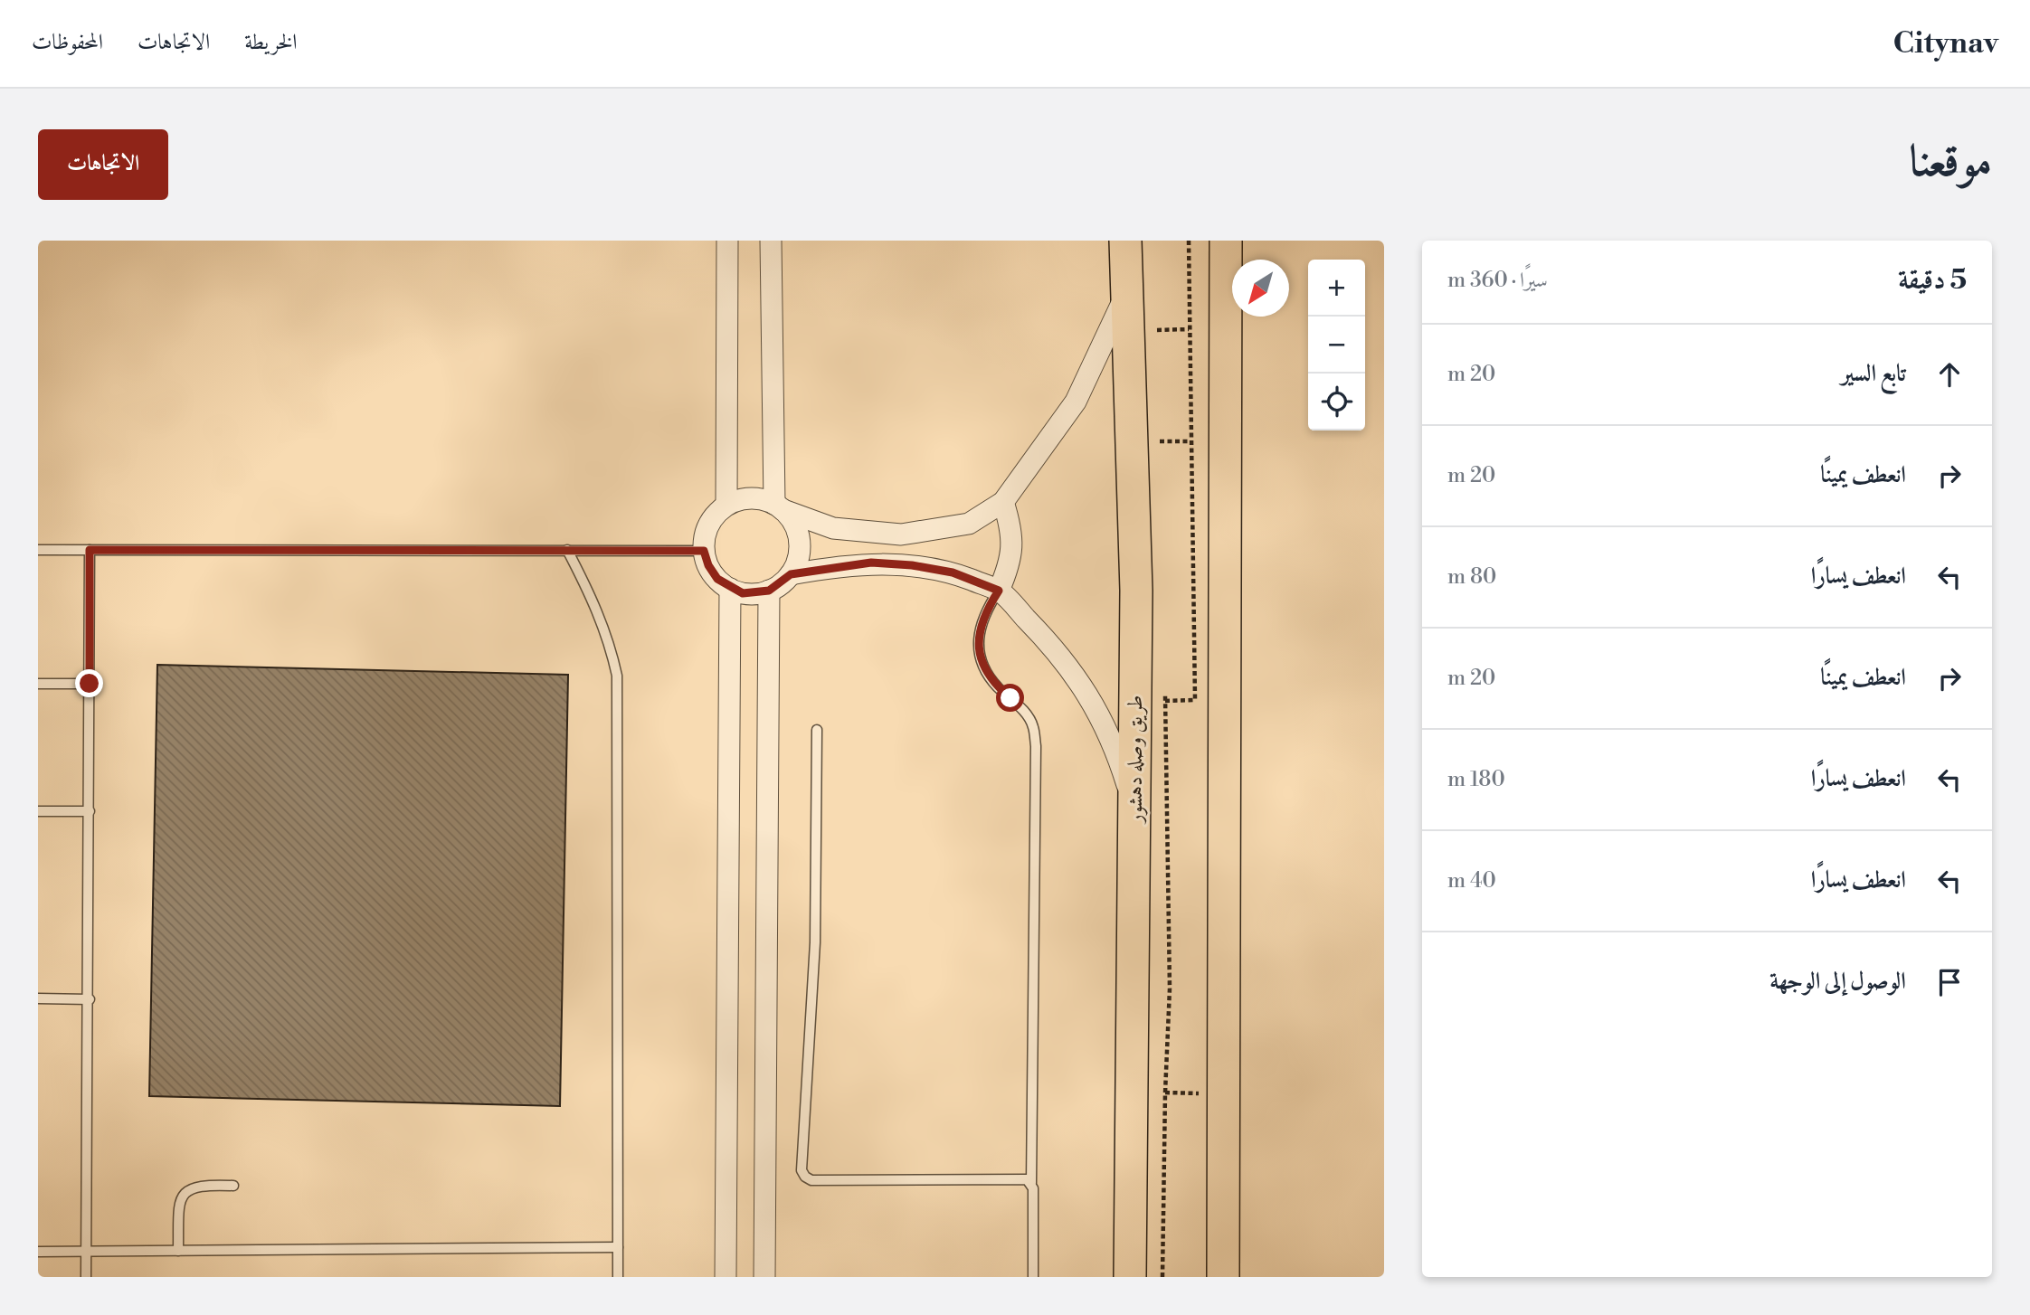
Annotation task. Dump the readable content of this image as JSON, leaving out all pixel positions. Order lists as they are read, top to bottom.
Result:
{
  "streets": {
    "main road": ["طريق وصله دهشور"]
  },
  "north": "bottom left",
  "page": {
    "header": "Citynav",
    "nav": ["الخريطة", "الاتجاهات", "المحفوظات"],
    "title": "موقعنا",
    "buttons": "الاتجاهات",
    "heading": ["5 دقيقة", "سيرًا · 360 m"],
    "map_buttons": ["+", "−"],
    "list": [
      ["تابع السير", "20 m"],
      ["انعطف يمينًا", "20 m"],
      ["انعطف يسارًا", "80 m"],
      ["انعطف يمينًا", "20 m"],
      ["انعطف يسارًا", "180 m"],
      ["انعطف يسارًا", "40 m"],
      "الوصول إلى الوجهة"
    ]
  }
}
